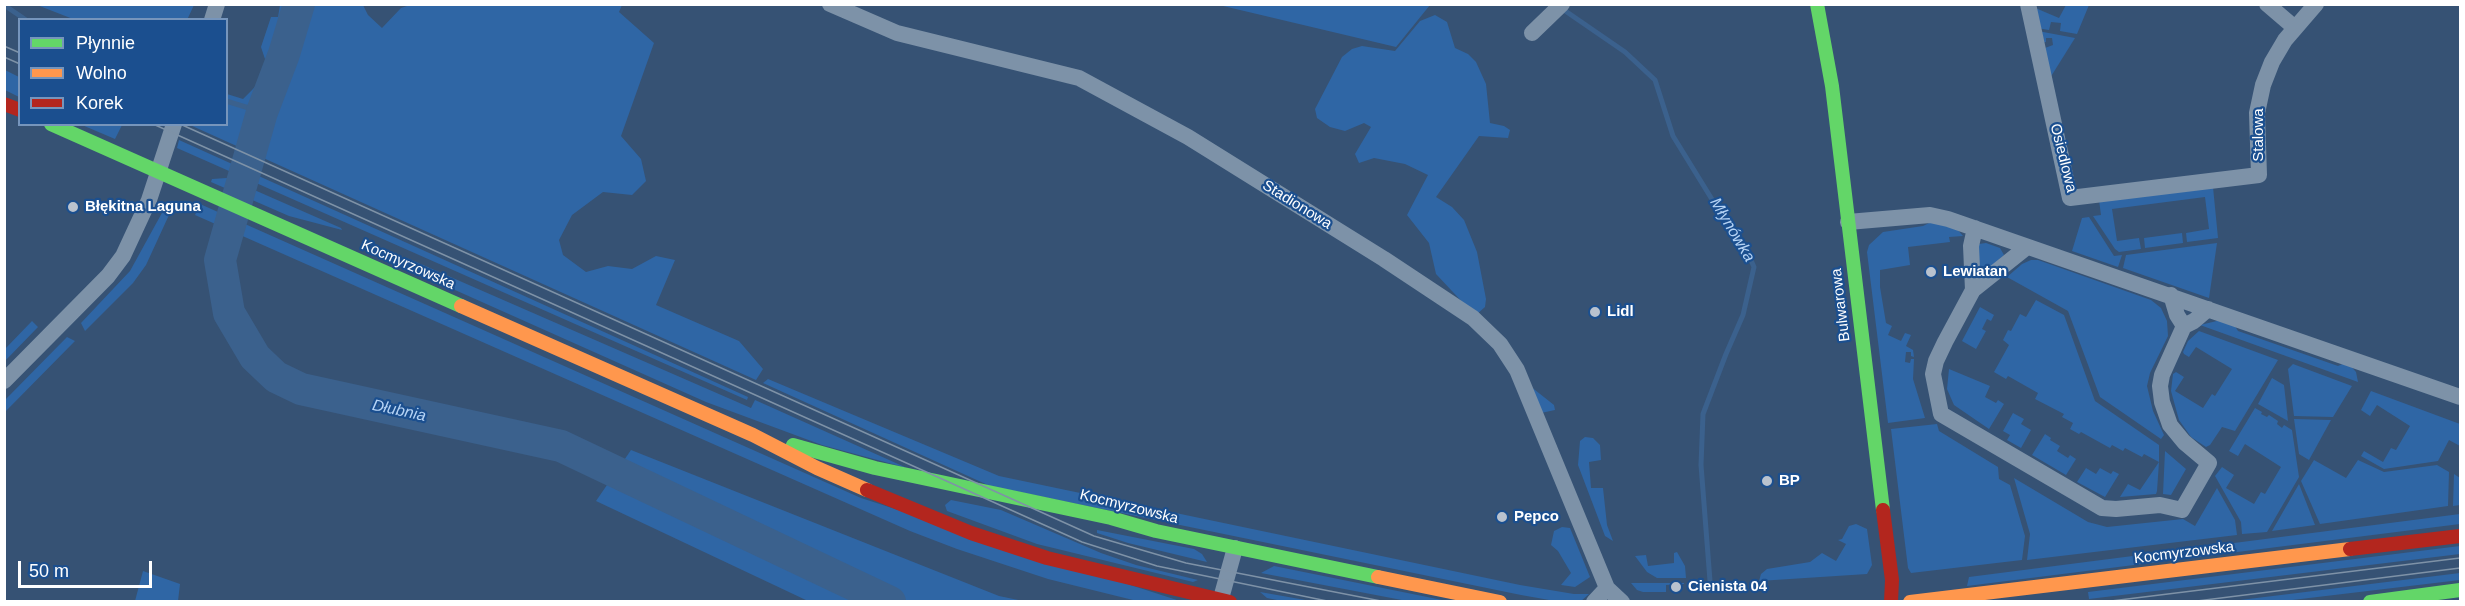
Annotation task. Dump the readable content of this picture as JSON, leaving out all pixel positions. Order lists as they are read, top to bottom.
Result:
{
  "streets": {
    "main road": ["Kocmyrzowska", "Bulwarowa"],
    "street": ["Stalowa", "Osiedlowa", "Stadionowa"]
  },
  "crossings": [
    ["Stalowa", "Osiedlowa"]
  ],
  "water": ["Młynówka", "Dłubnia"],
  "places": [
    "Błękitna Laguna",
    "Lewiatan",
    "Lidl",
    "BP",
    "Pepco",
    "Cienista 04"
  ],
  "legend": ["Płynnie", "Wolno", "Korek"],
  "scale_bar": "50 m"
}
